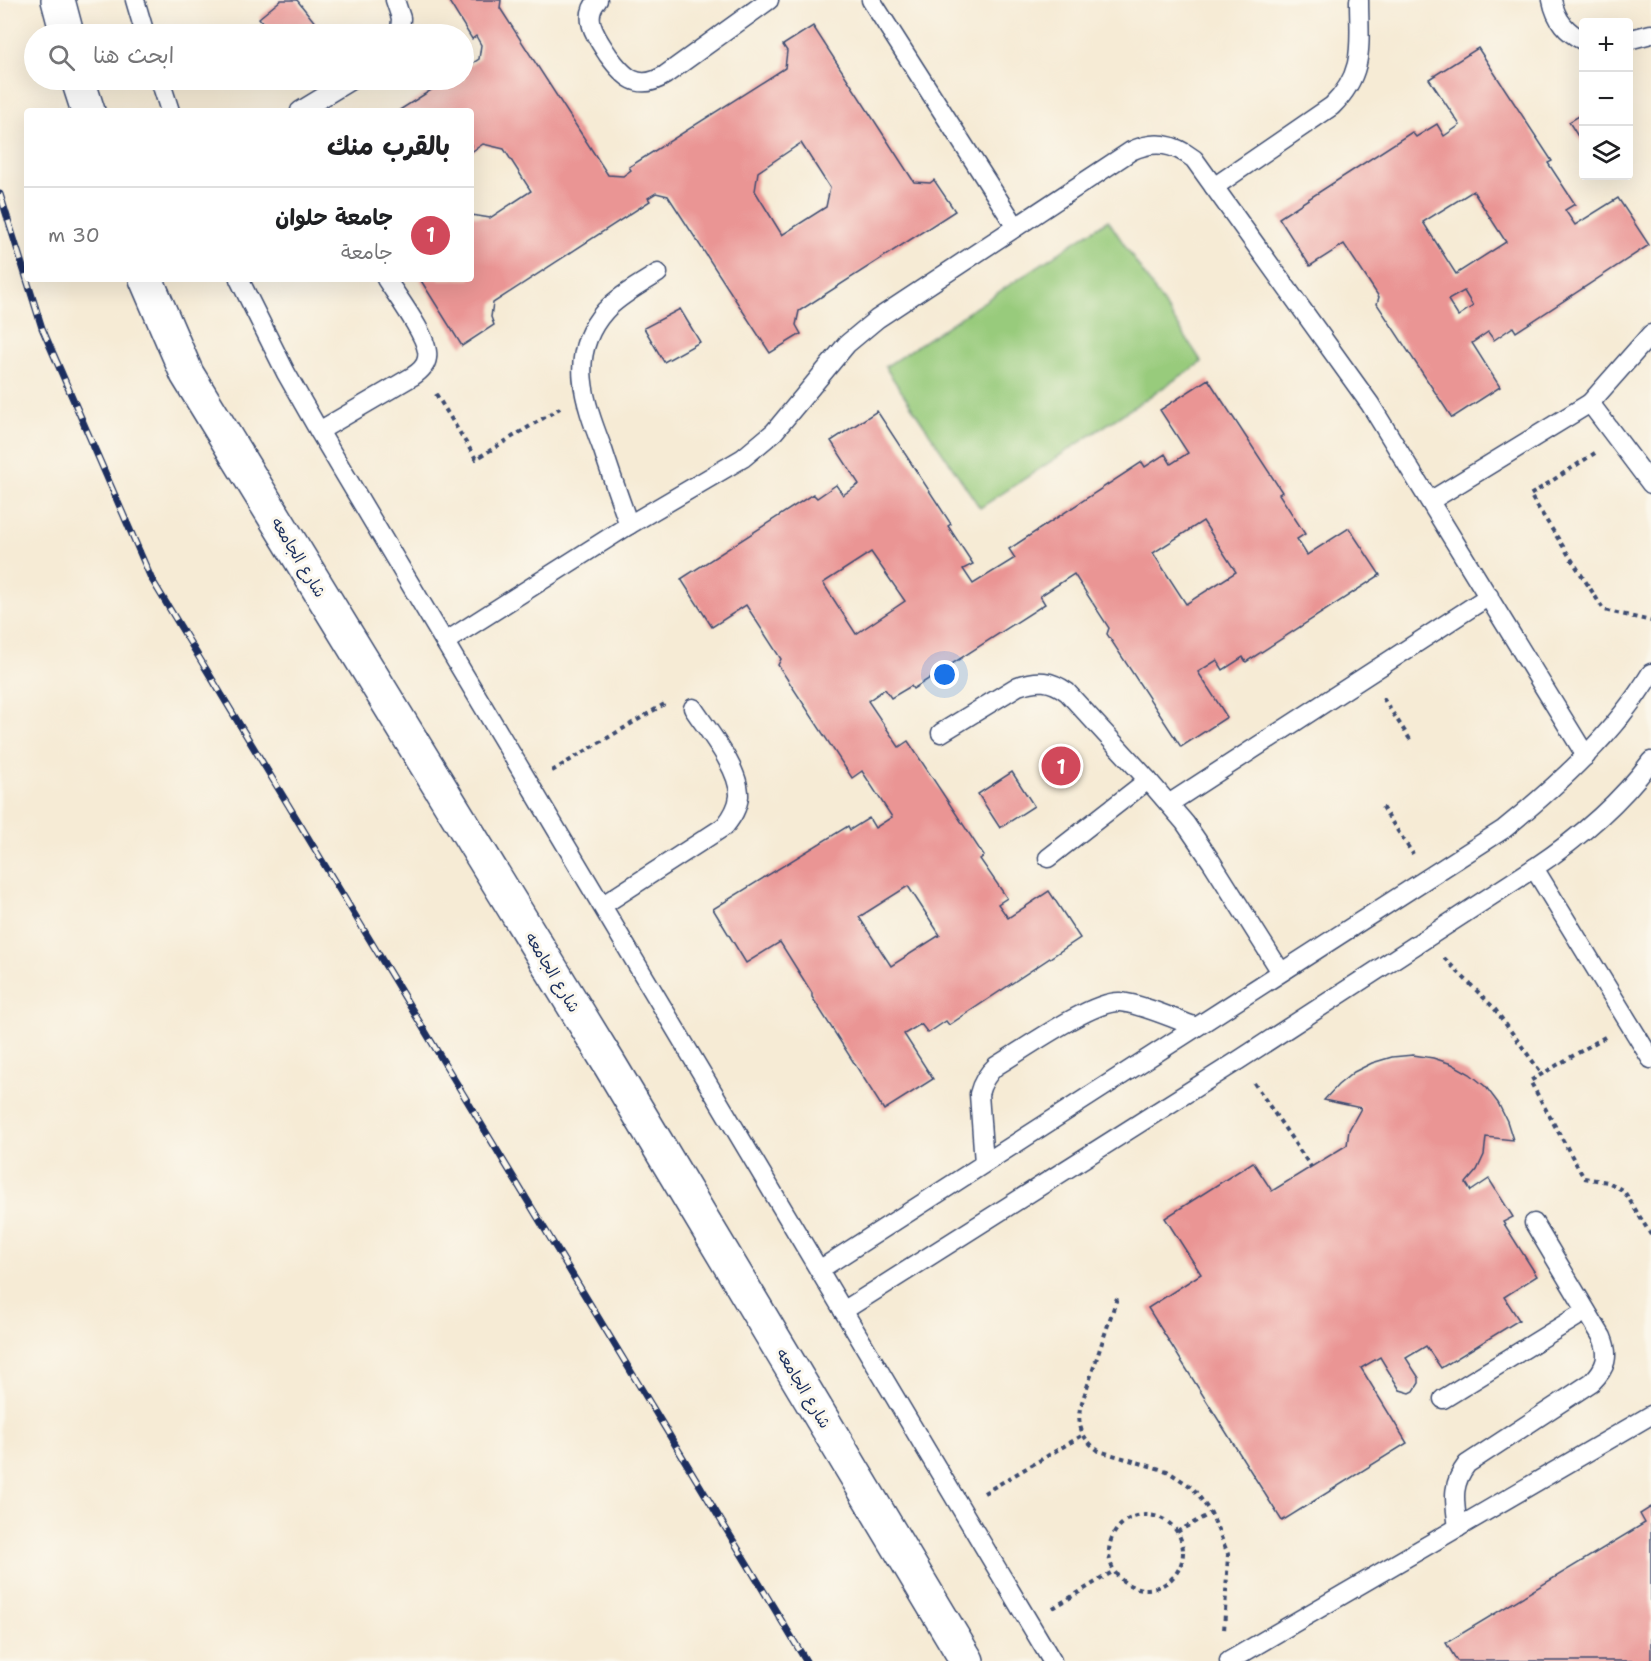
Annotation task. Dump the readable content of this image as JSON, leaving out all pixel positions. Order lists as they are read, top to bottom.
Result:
{
  "streets": {
    "street": ["شارع الجامعه"]
  },
  "page": {
    "map_buttons": ["+", "−"],
    "search": "ابحث هنا",
    "heading": "بالقرب منك",
    "list": [
      {
        "mark": "1",
        "name": "جامعة حلوان",
        "note": "جامعة",
        "value": "30 m"
      }
    ],
    "pins": "1"
  }
}
